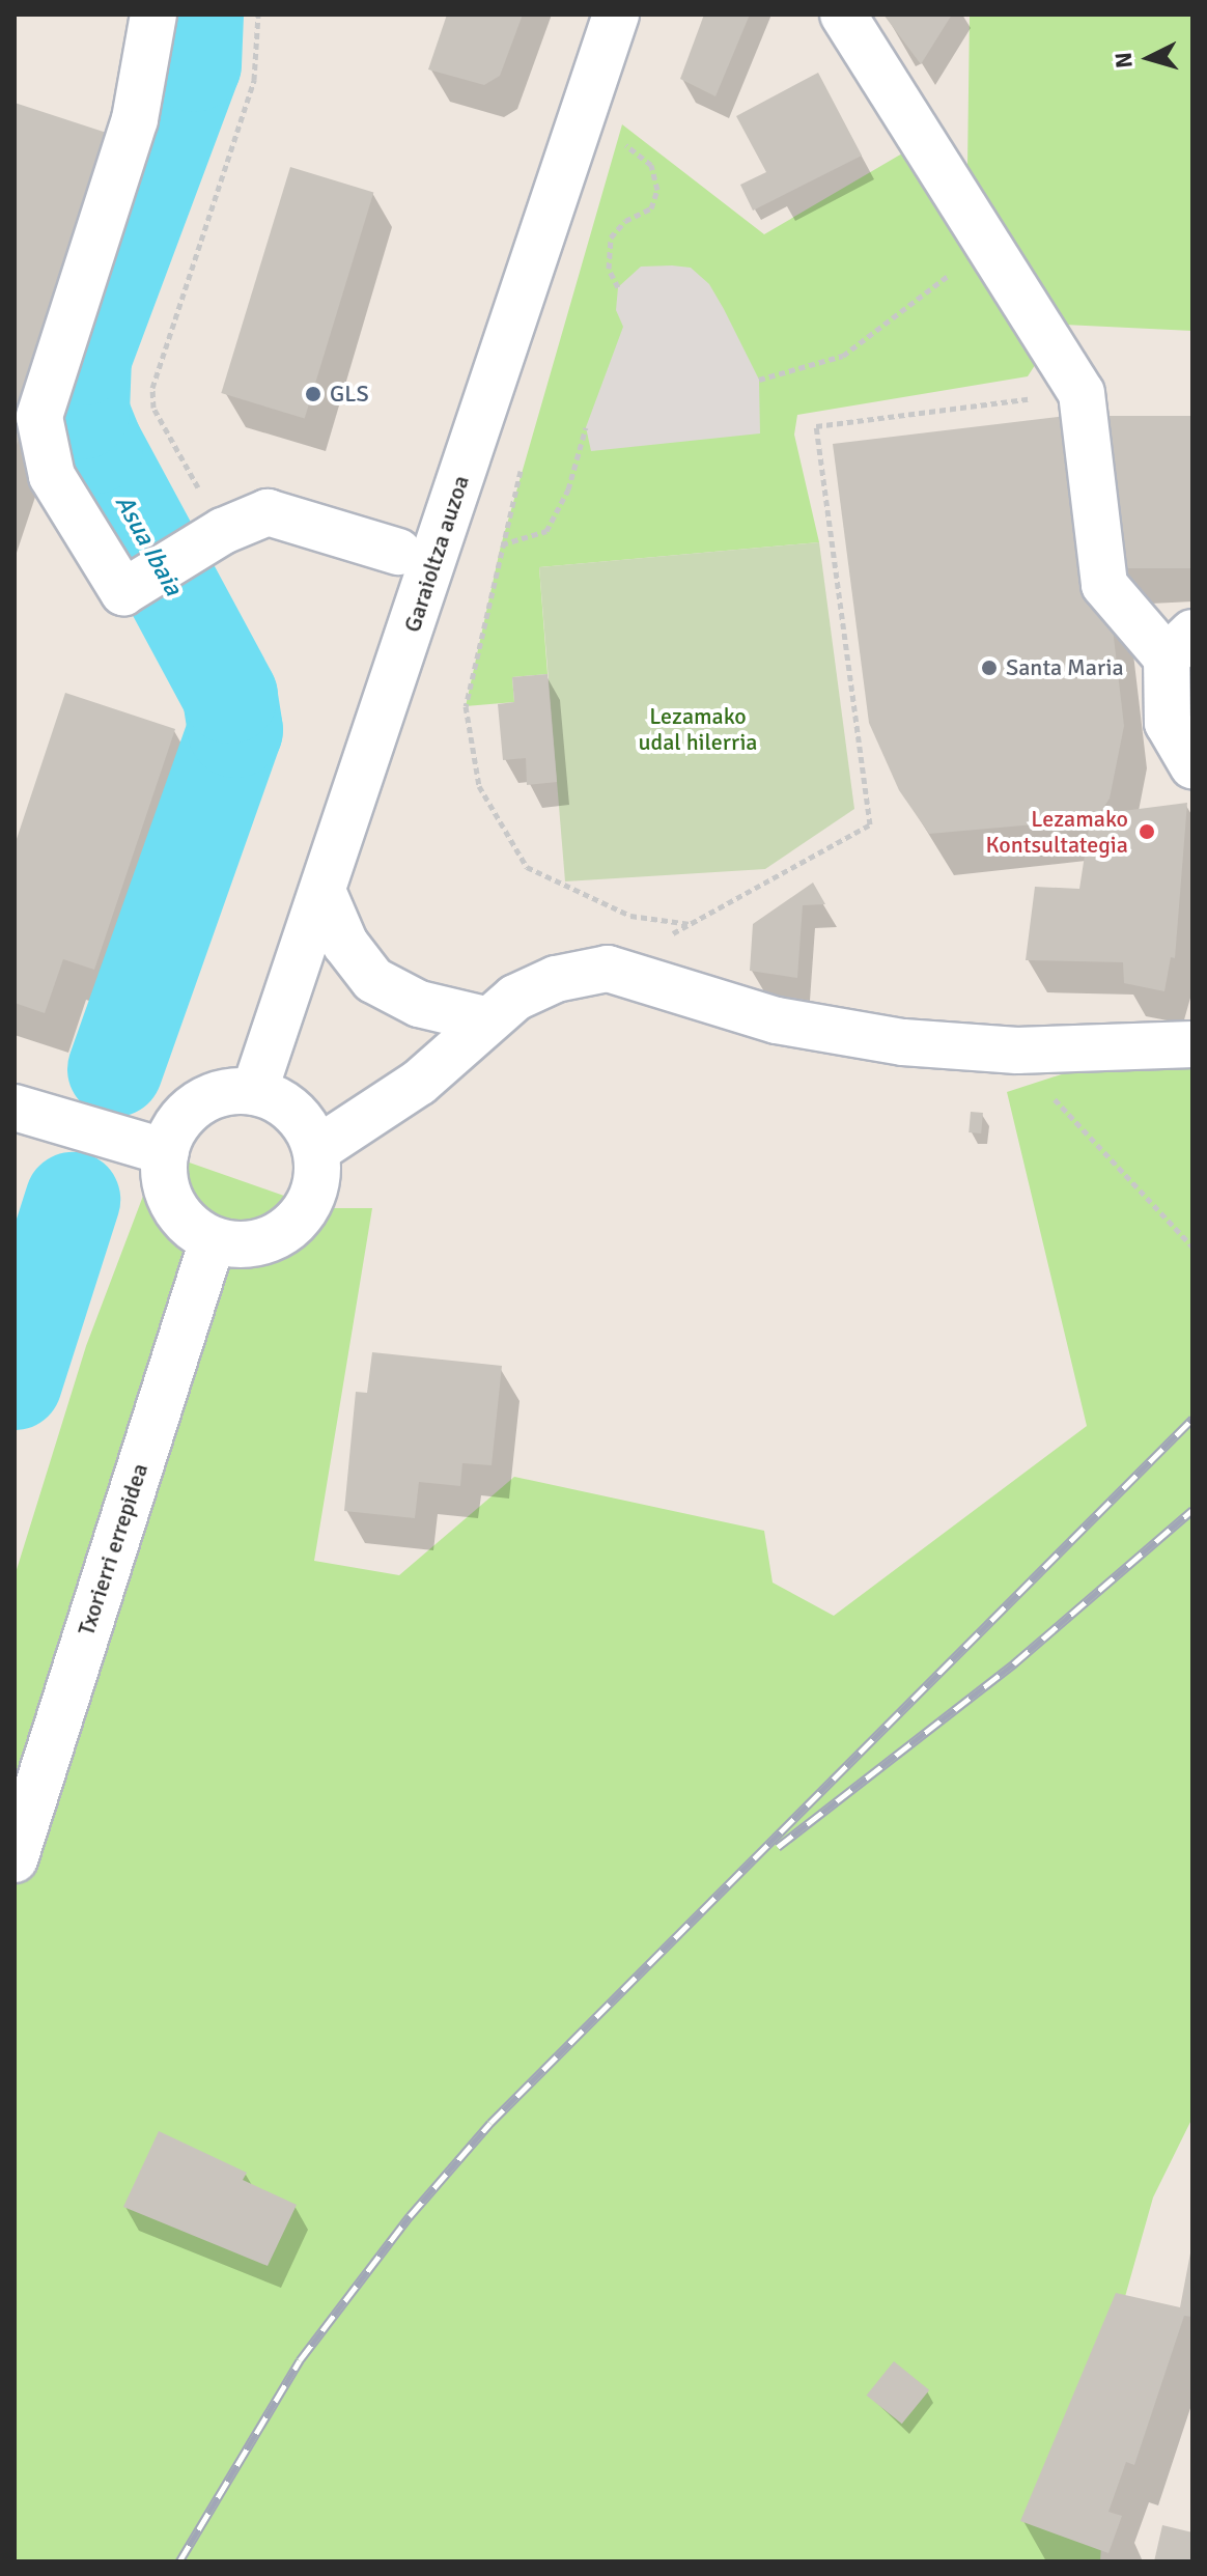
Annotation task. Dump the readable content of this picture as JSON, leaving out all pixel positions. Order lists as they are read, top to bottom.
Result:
{
  "streets": {
    "street": ["Garaioltza auzoa", "Txorierri errepidea"]
  },
  "crossings": [
    ["Garaioltza auzoa", "Txorierri errepidea"]
  ],
  "water": ["Asua Ibaia"],
  "parks": ["Lezamako udal hilerria"],
  "places": ["GLS", "Santa Maria", "Lezamako Kontsultategia"],
  "north": "left"
}
